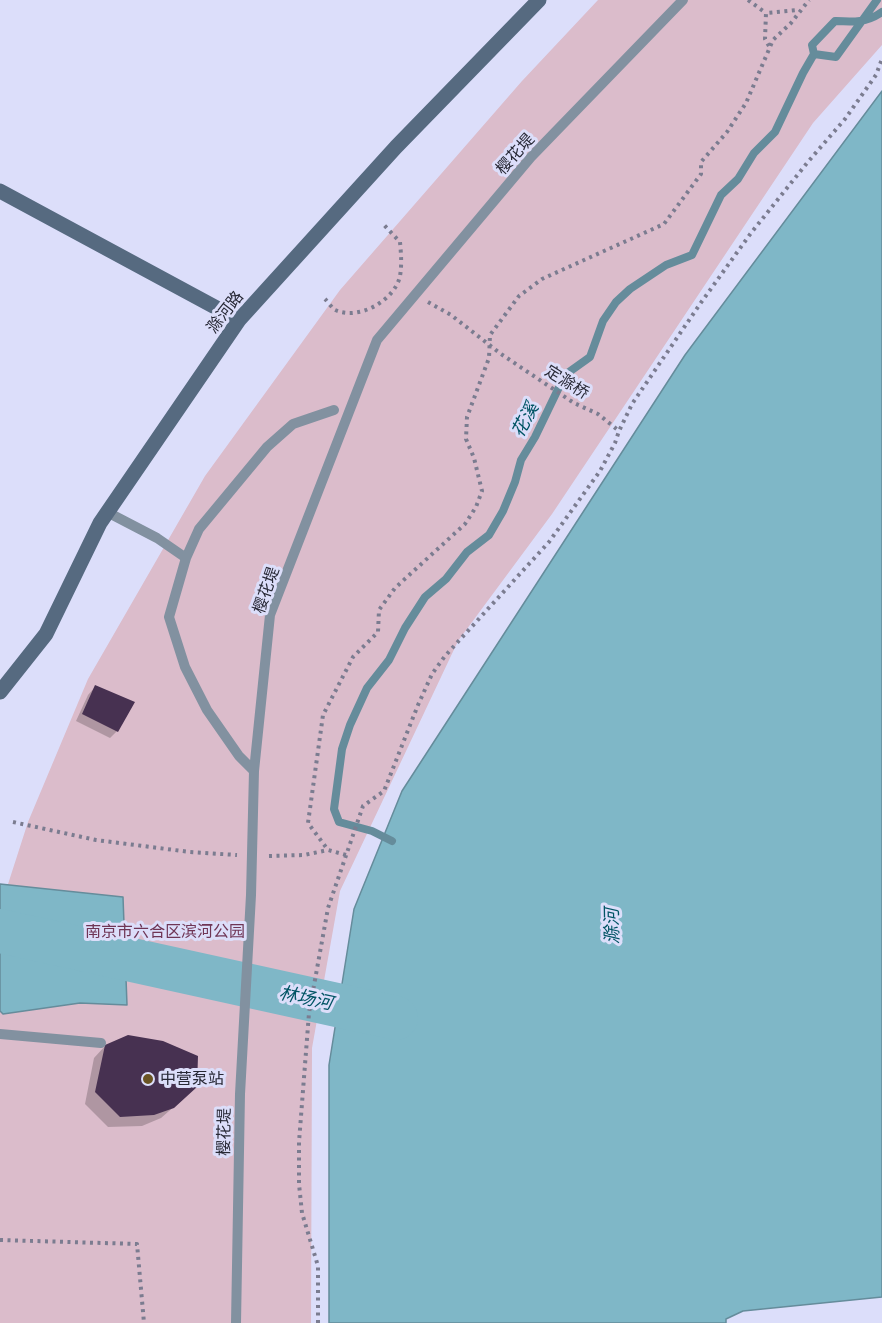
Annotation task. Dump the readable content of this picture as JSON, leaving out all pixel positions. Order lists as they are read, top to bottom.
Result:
{
  "streets": {
    "street": ["滁河路"],
    "lane": ["樱花堤"],
    "path": ["定滁桥"]
  },
  "water": ["花溪", "滁河", "林场河"],
  "parks": ["南京市六合区滨河公园"],
  "places": ["中营泵站"]
}
